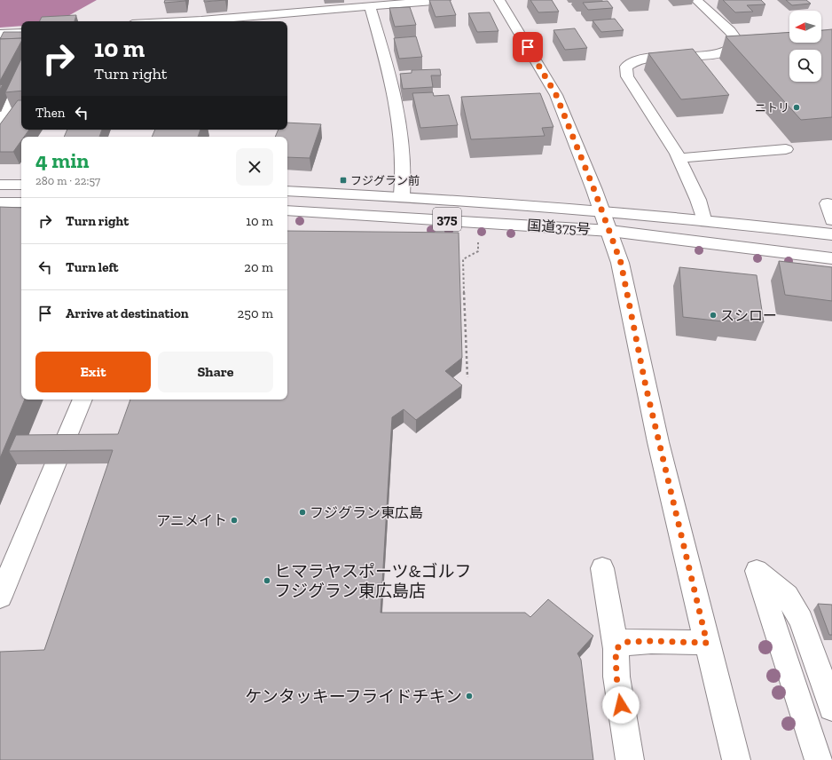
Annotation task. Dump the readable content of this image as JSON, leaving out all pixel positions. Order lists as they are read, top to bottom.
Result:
{
  "streets": {
    "main road": ["375", "国道375号"]
  },
  "places": {
    "other": [
      "ニトリ",
      "スシロー",
      "フジグラン東広島",
      "アニメイト",
      "ヒマラヤスポーツ&ゴルフ フジグラン東広島店",
      "ケンタッキーフライドチキン"
    ],
    "transit": ["フジグラン前"]
  },
  "north": "left",
  "page": {
    "turn": ["10 m", "Turn right"],
    "then": "Then",
    "heading": ["4 min", "280 m · 22:57"],
    "list": [
      {
        "name": "Turn right",
        "value": "10 m"
      },
      {
        "name": "Turn left",
        "value": "20 m"
      },
      {
        "name": "Arrive at destination",
        "value": "250 m"
      }
    ],
    "buttons": ["Exit", "Share"]
  }
}
